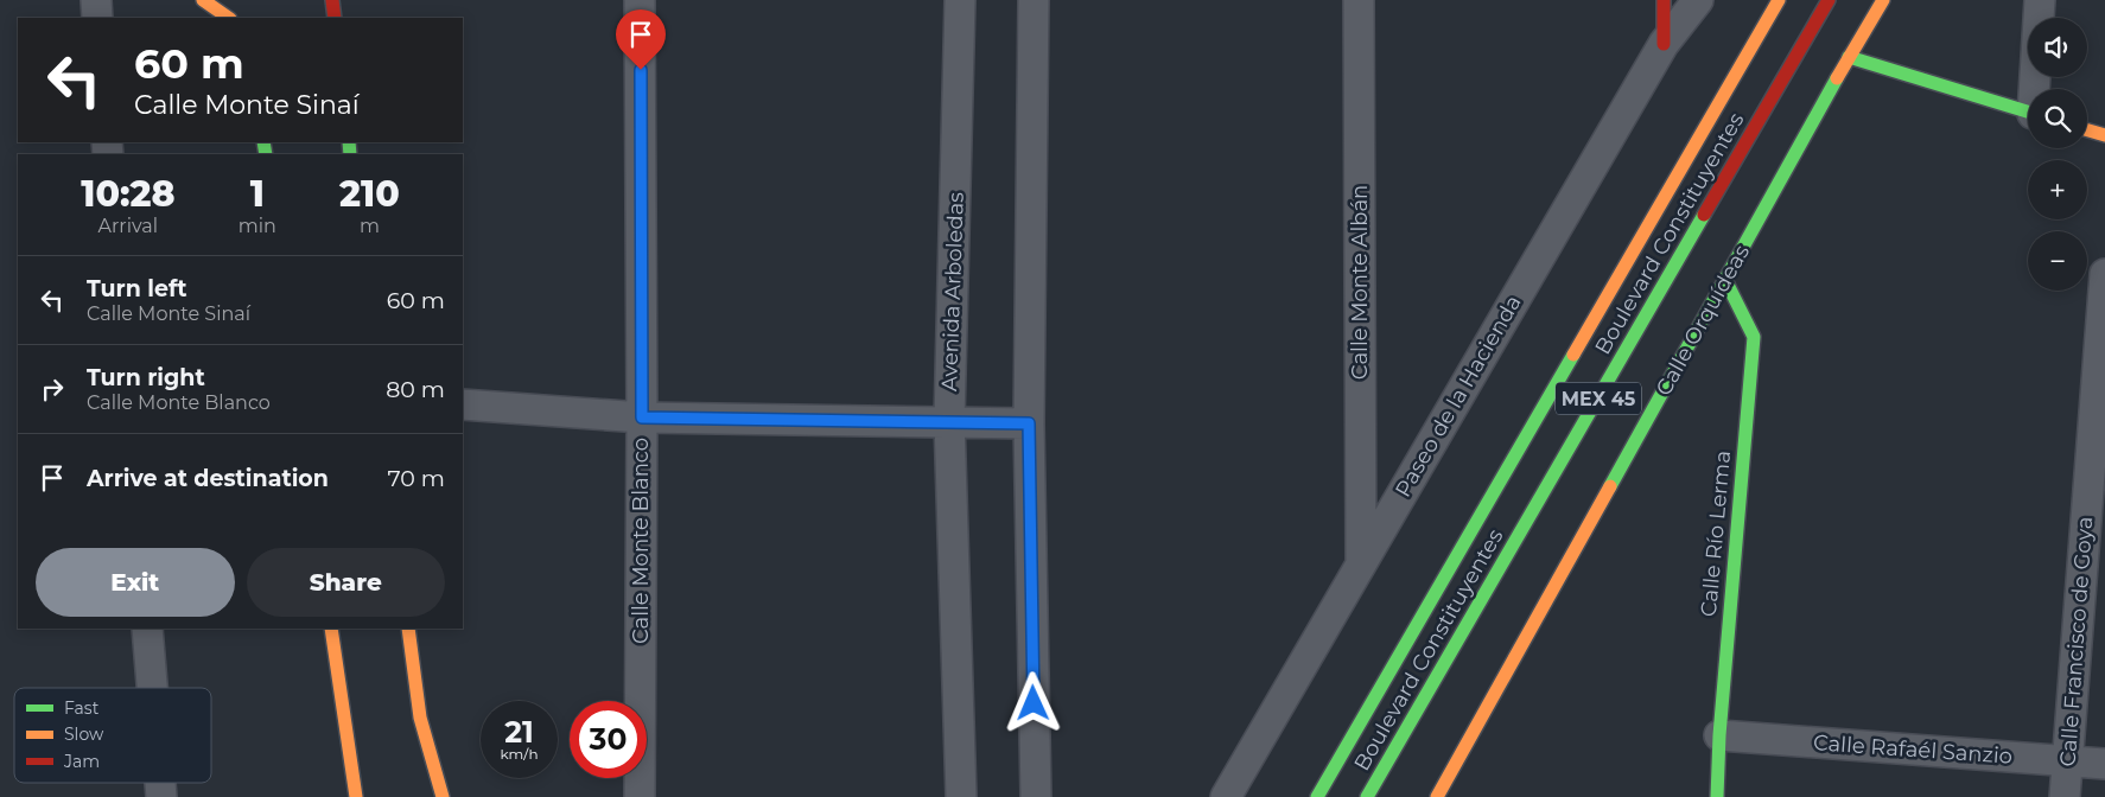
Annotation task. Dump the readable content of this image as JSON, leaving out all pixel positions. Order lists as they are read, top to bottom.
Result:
{
  "streets": {
    "main road": [
      "Boulevard Constituyentes",
      "Calle Orquídeas",
      "MEX 45",
      "Calle Río Lerma"
    ],
    "street": [
      "Calle Monte Albán",
      "Avenida Arboledas",
      "Paseo de la Hacienda",
      "Calle Monte Blanco",
      "Calle Francisco de Goya",
      "Calle Rafaél Sanzio"
    ]
  },
  "crossings": [
    ["Calle Monte Albán", "Paseo de la Hacienda"],
    ["Calle Orquídeas", "Calle Río Lerma"],
    ["Calle Río Lerma", "Calle Rafaél Sanzio"],
    ["Calle Francisco de Goya", "Calle Rafaél Sanzio"]
  ],
  "legend": ["Fast", "Slow", "Jam"],
  "page": {
    "map_buttons": ["+", "−"],
    "turn": ["60 m", "Calle Monte Sinaí"],
    "eta": [
      "10:28",
      "Arrival",
      "1",
      "min",
      "210",
      "m"
    ],
    "list": [
      {
        "name": "Turn left",
        "note": "Calle Monte Sinaí",
        "value": "60 m"
      },
      {
        "name": "Turn right",
        "note": "Calle Monte Blanco",
        "value": "80 m"
      },
      {
        "name": "Arrive at destination",
        "value": "70 m"
      }
    ],
    "buttons": ["Exit", "Share"],
    "speed": "21 km/h",
    "limit": "30"
  }
}
